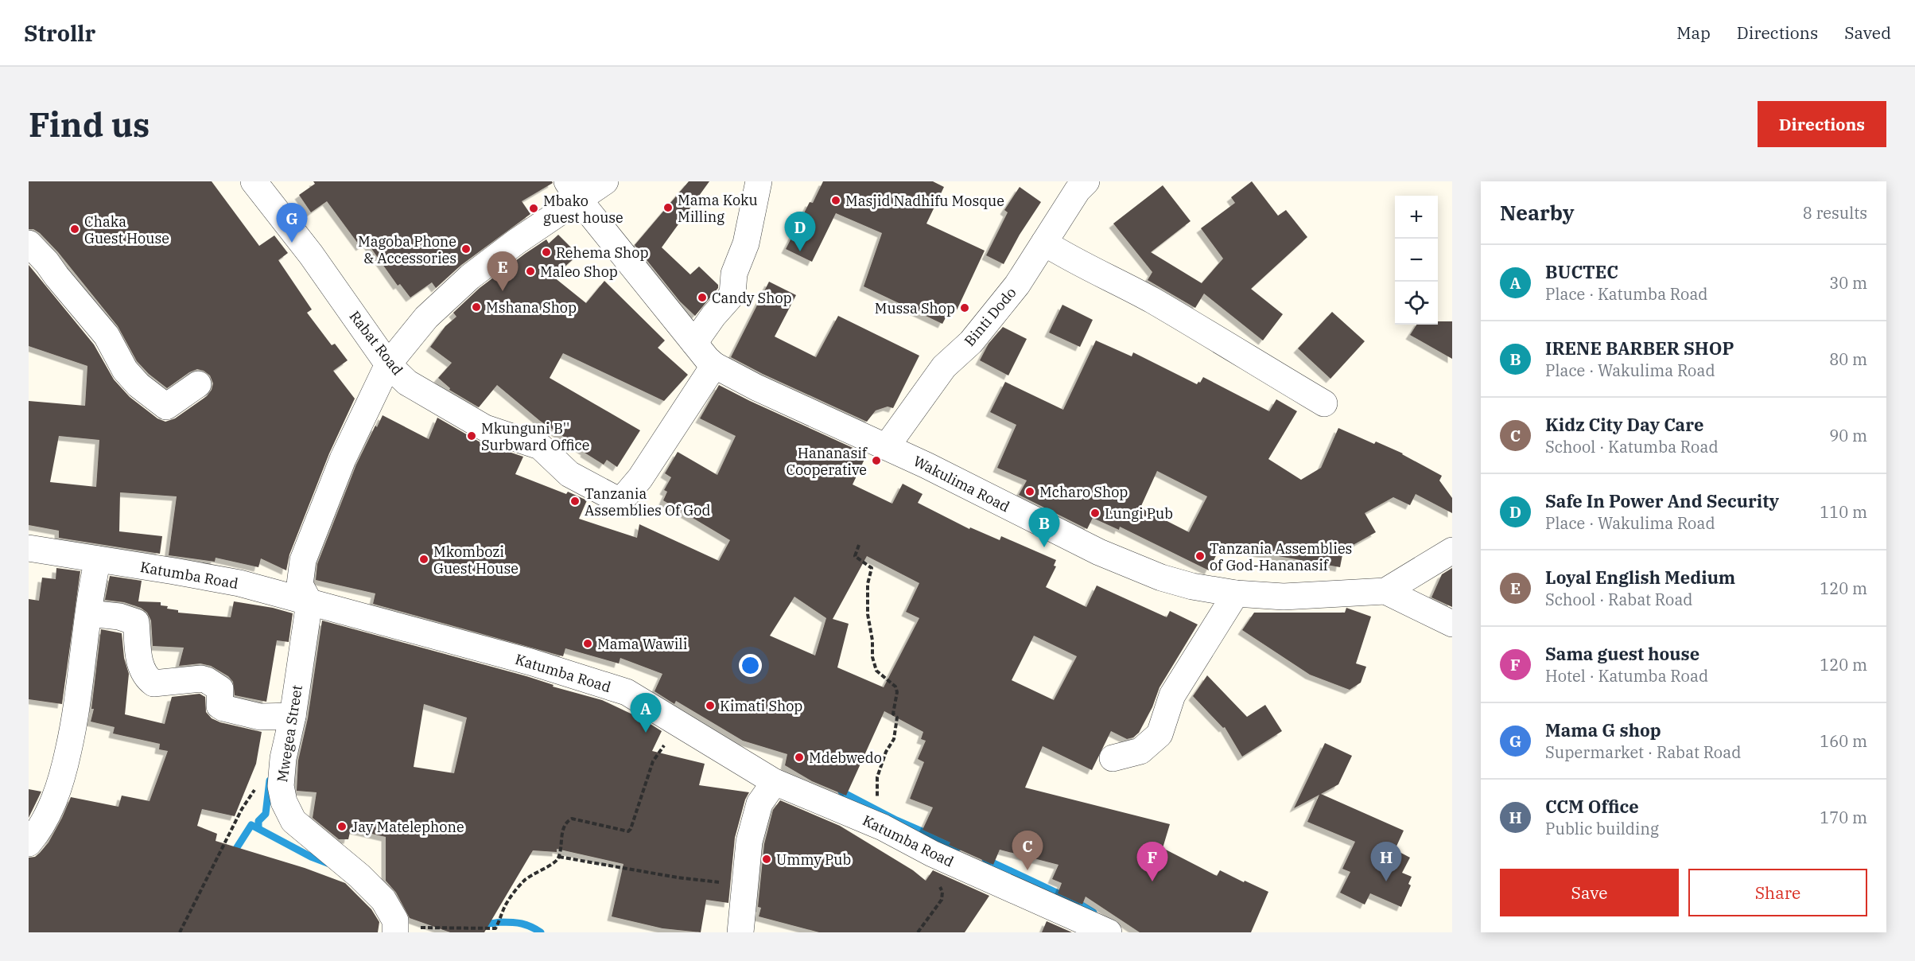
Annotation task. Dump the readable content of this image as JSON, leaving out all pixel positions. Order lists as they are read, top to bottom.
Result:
{
  "streets": {
    "street": [
      "Binti Dodo",
      "Rabat Road",
      "Wakulima Road",
      "Katumba Road",
      "Mwegea Street"
    ]
  },
  "crossings": [
    ["Binti Dodo", "Wakulima Road"],
    ["Rabat Road", "Wakulima Road"],
    ["Katumba Road", "Mwegea Street"]
  ],
  "places": [
    "Masjid Nadhifu Mosque",
    "Mama Koku Milling",
    "Mbako guest house",
    "Chaka Guest House",
    "Magoba Phone & Accessories",
    "Rehema Shop",
    "Maleo Shop",
    "Candy Shop",
    "Mshana Shop",
    "Mussa Shop",
    "Mkunguni B'' Surbward Office",
    "Hananasif Cooperative",
    "Mcharo Shop",
    "Tanzania Assemblies Of God",
    "Lungi Pub",
    "Tanzania Assemblies of God-Hananasif",
    "Mkombozi Guest House",
    "Mama Wawili",
    "Kimati Shop",
    "Mdebwedo",
    "Jay Matelephone",
    "Ummy Pub"
  ],
  "page": {
    "header": "Strollr",
    "nav": ["Map", "Directions", "Saved"],
    "buttons": [
      "Directions",
      ["Save", "Share"]
    ],
    "title": "Find us",
    "heading": ["Nearby", "8 results"],
    "map_buttons": ["+", "−"],
    "pins": [
      "G",
      "D",
      "E",
      "B",
      "A",
      "C",
      "F",
      "H"
    ],
    "list": [
      {
        "mark": "A",
        "name": "BUCTEC",
        "note": "Place · Katumba Road",
        "value": "30 m"
      },
      {
        "mark": "B",
        "name": "IRENE BARBER SHOP",
        "note": "Place · Wakulima Road",
        "value": "80 m"
      },
      {
        "mark": "C",
        "name": "Kidz City Day Care",
        "note": "School · Katumba Road",
        "value": "90 m"
      },
      {
        "mark": "D",
        "name": "Safe In Power And Security",
        "note": "Place · Wakulima Road",
        "value": "110 m"
      },
      {
        "mark": "E",
        "name": "Loyal English Medium",
        "note": "School · Rabat Road",
        "value": "120 m"
      },
      {
        "mark": "F",
        "name": "Sama guest house",
        "note": "Hotel · Katumba Road",
        "value": "120 m"
      },
      {
        "mark": "G",
        "name": "Mama G shop",
        "note": "Supermarket · Rabat Road",
        "value": "160 m"
      },
      {
        "mark": "H",
        "name": "CCM Office",
        "note": "Public building",
        "value": "170 m"
      }
    ]
  }
}
